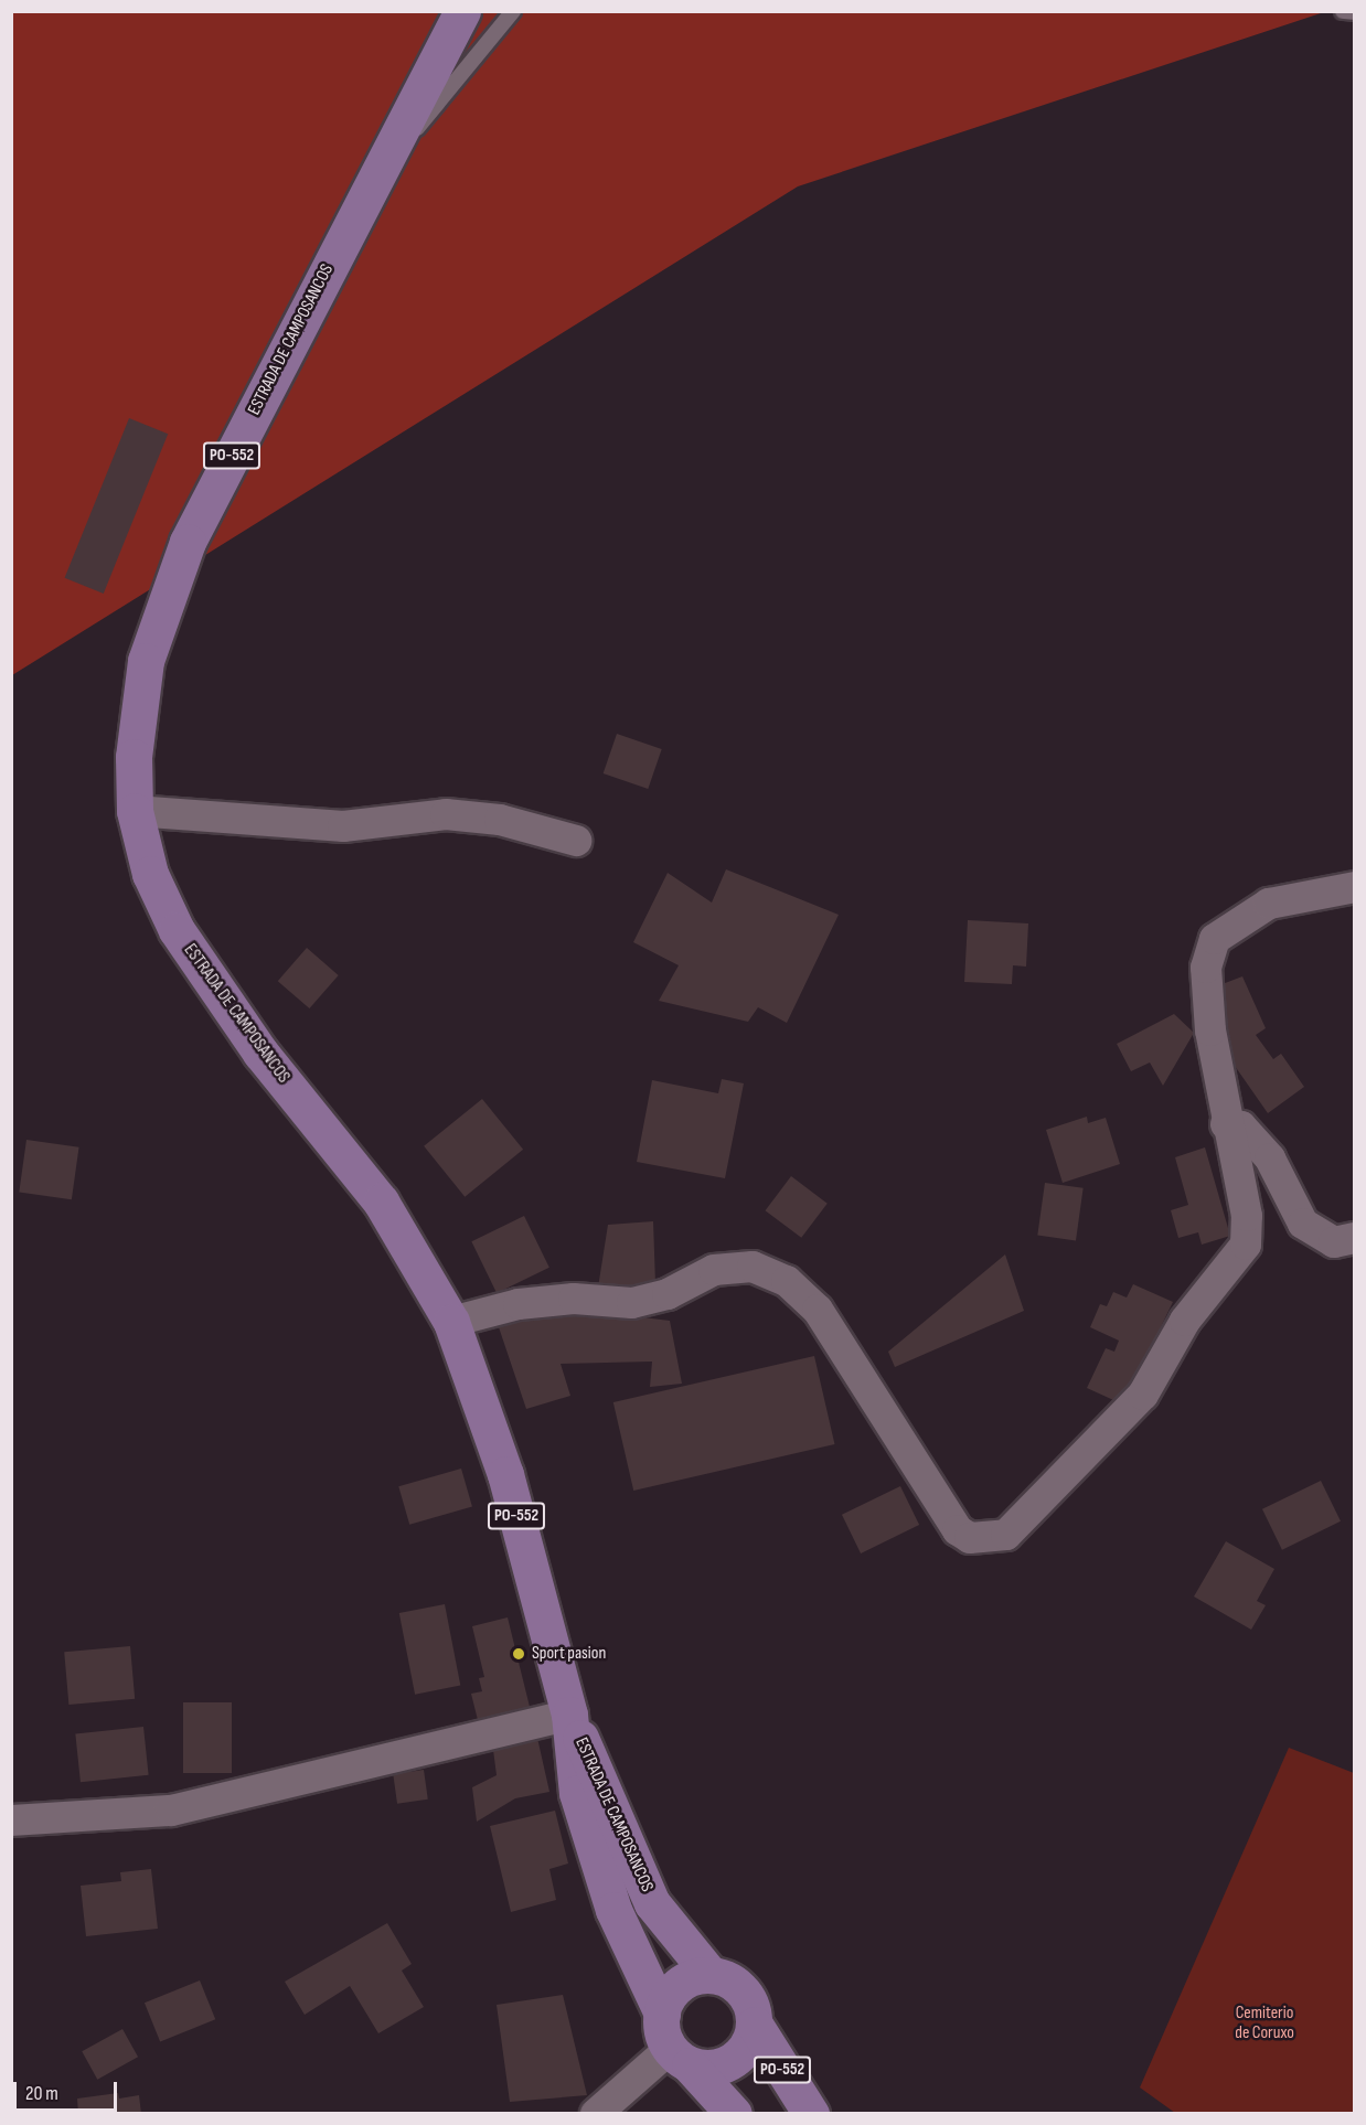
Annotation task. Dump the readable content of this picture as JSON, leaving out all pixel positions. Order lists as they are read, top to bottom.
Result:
{
  "streets": {
    "main road": ["ESTRADA DE CAMPOSANCOS", "PO-552"]
  },
  "crossings": [
    ["ESTRADA DE CAMPOSANCOS", "PO-552"]
  ],
  "parks": ["Cemiterio de Coruxo"],
  "places": ["Sport pasion"],
  "scale_bar": "20 m"
}
